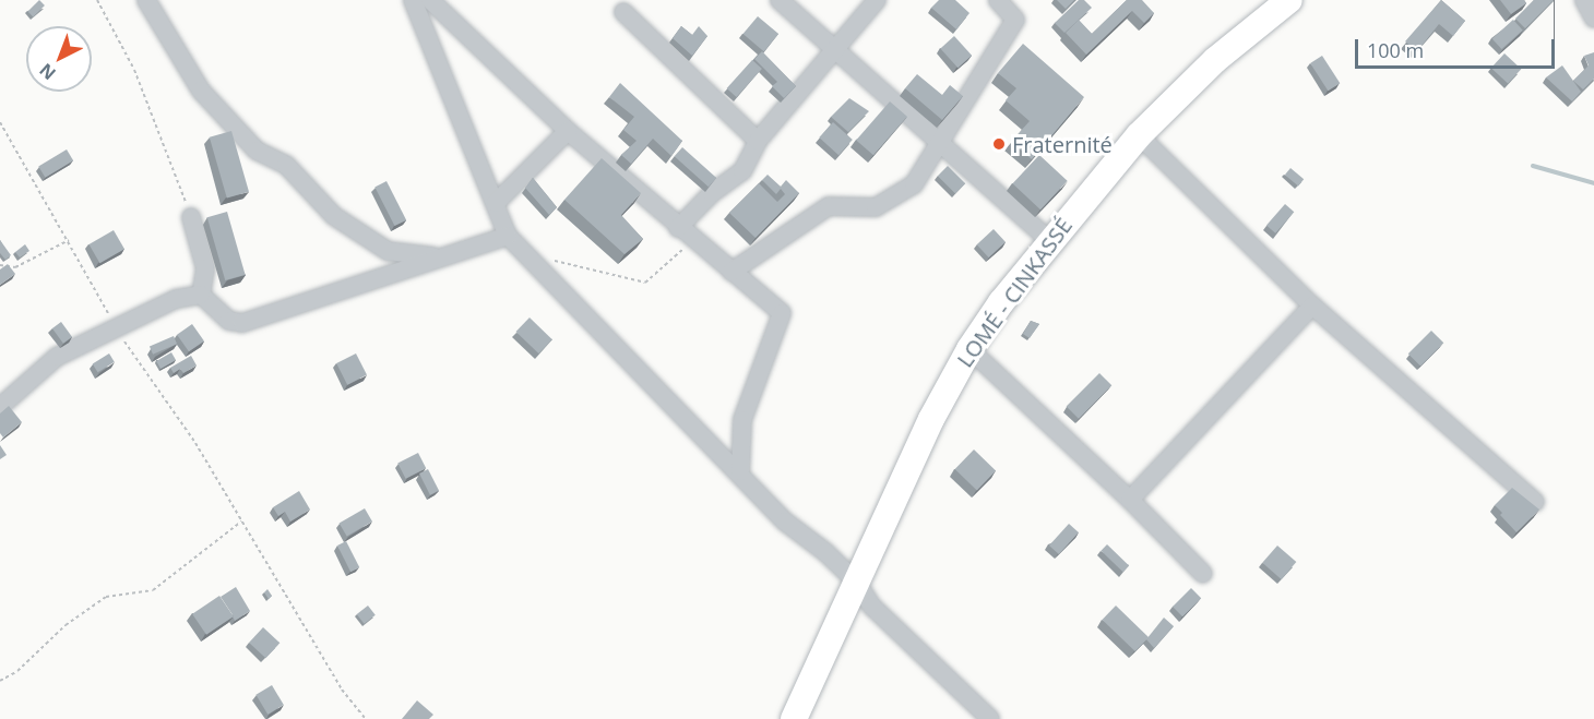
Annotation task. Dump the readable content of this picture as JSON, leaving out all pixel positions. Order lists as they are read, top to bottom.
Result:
{
  "streets": {
    "highway": ["LOMÉ - CINKASSÉ"]
  },
  "places": ["Fraternité"],
  "scale_bar": "100 m",
  "north": "bottom left"
}
